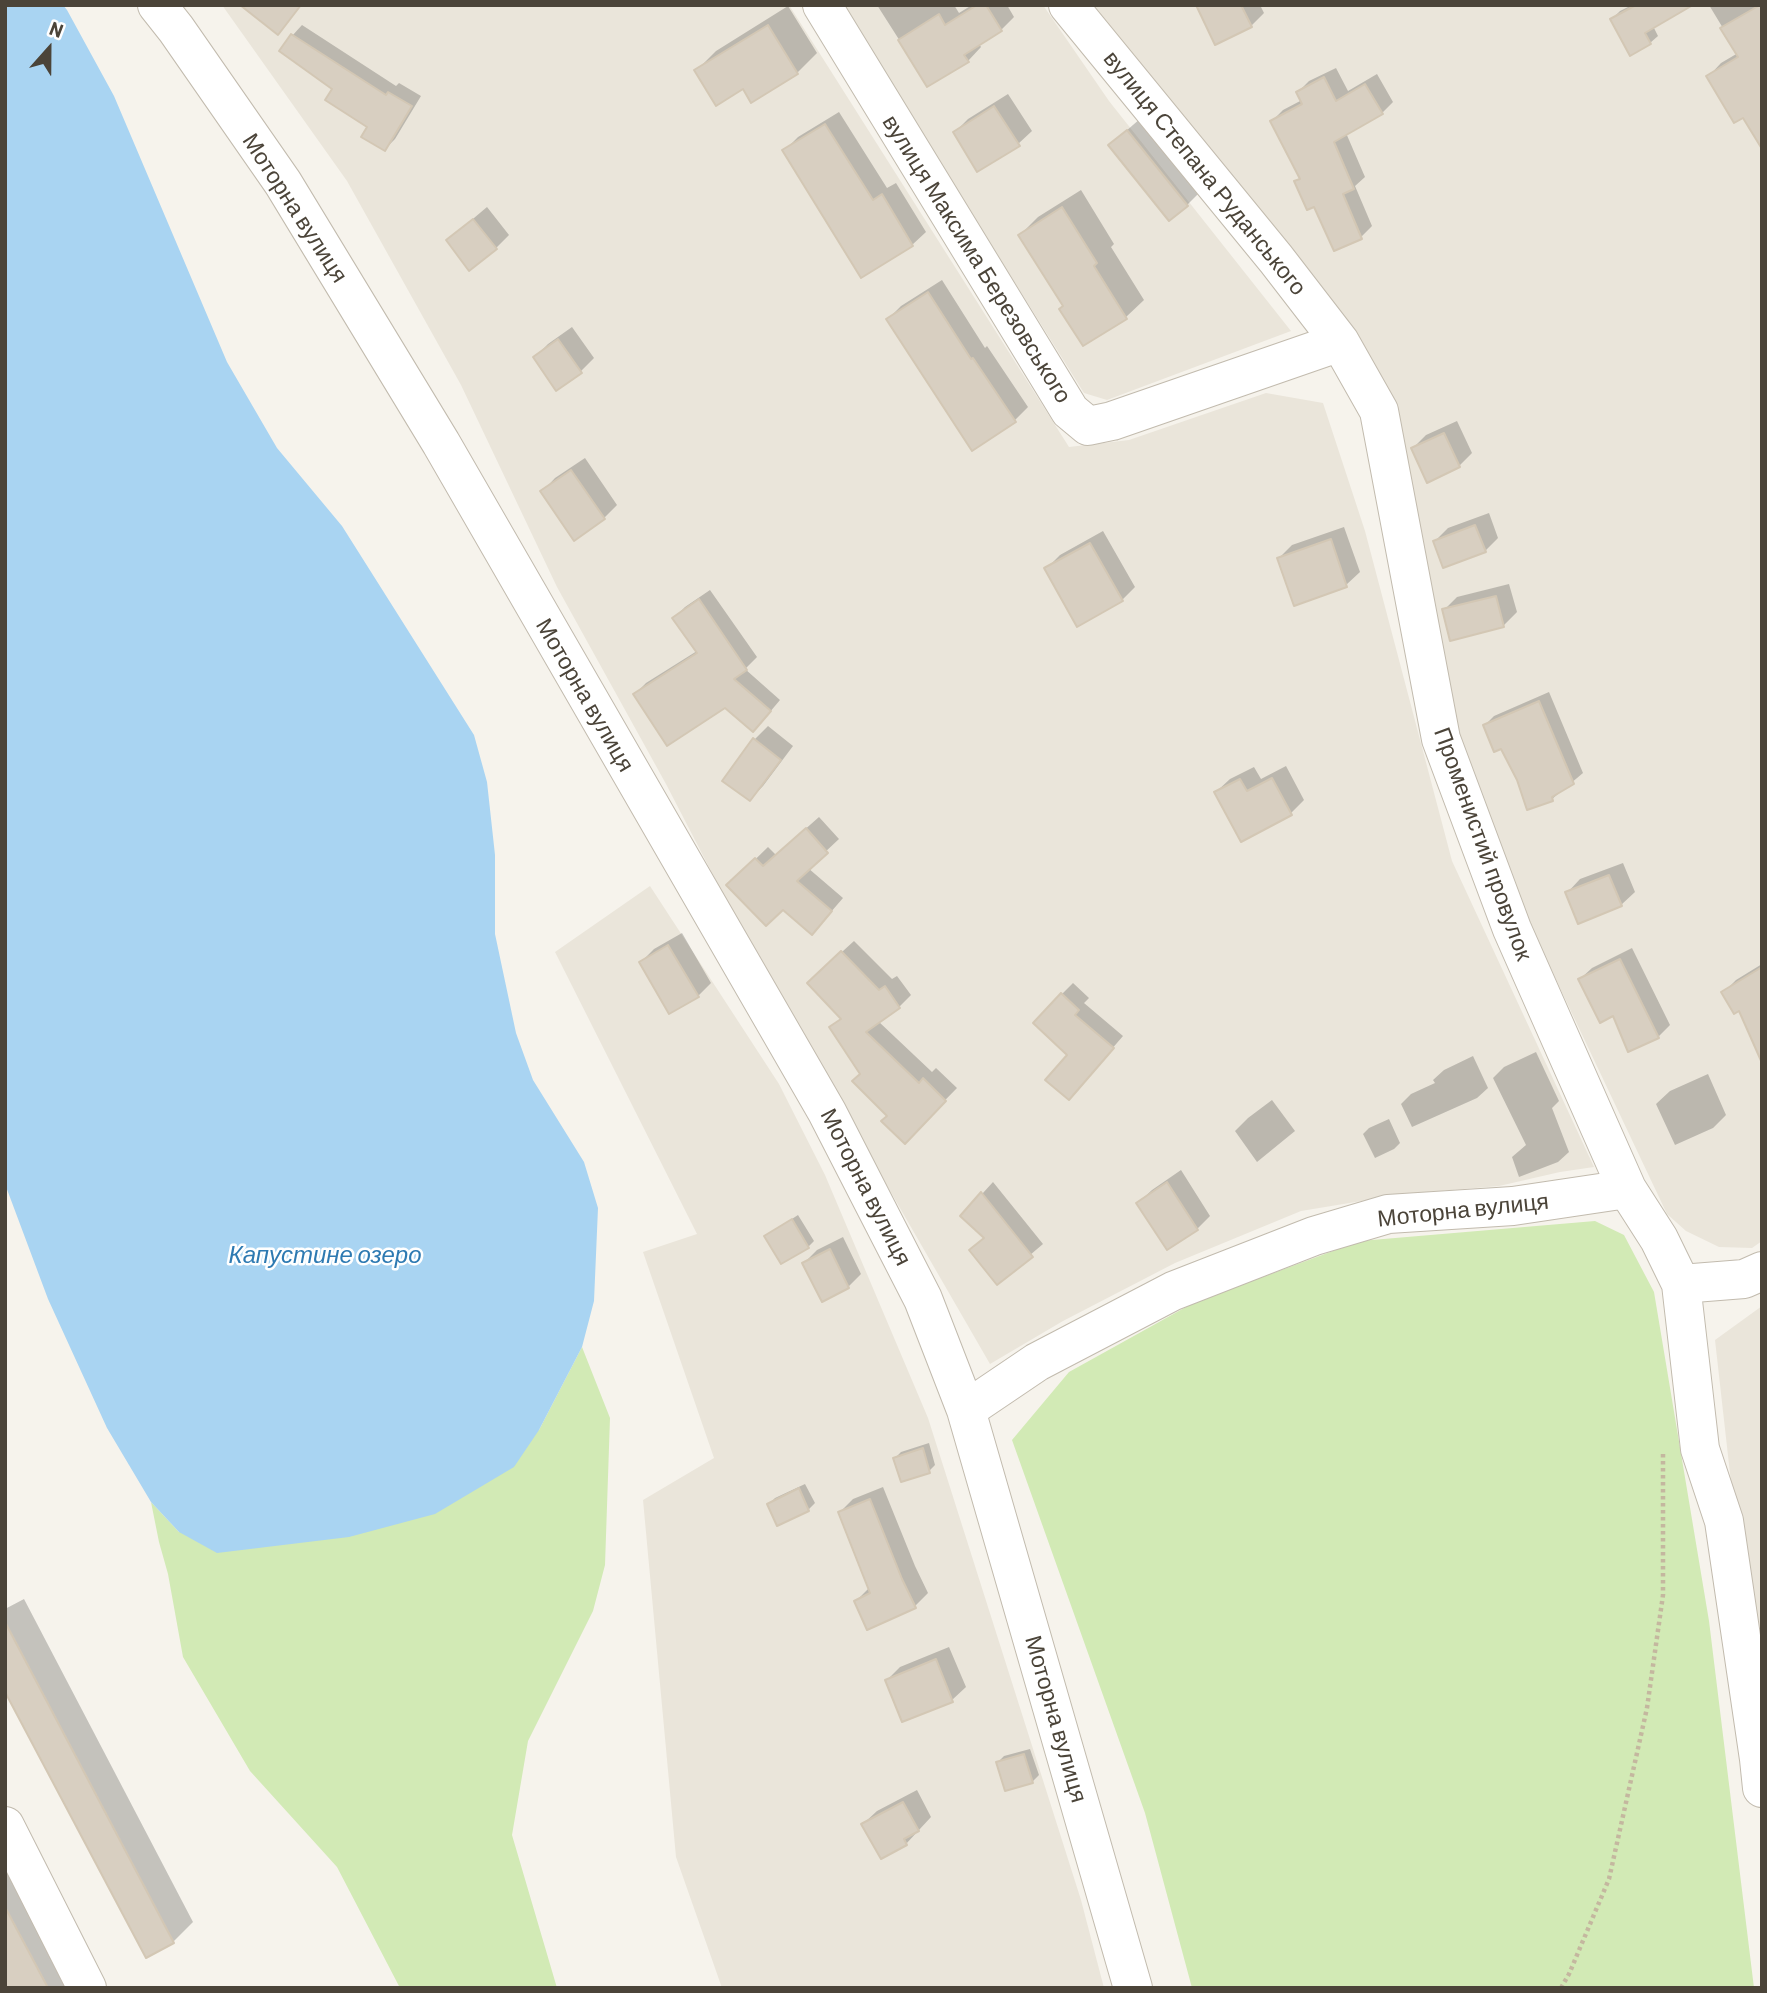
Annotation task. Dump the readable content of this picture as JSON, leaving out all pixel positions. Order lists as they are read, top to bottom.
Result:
{
  "streets": {
    "street": [
      "вулиця Степана Руданського",
      "Моторна вулиця",
      "вулиця Максима Березовського",
      "Променистий провулок"
    ]
  },
  "crossings": [
    ["вулиця Степана Руданського", "вулиця Максима Березовського"],
    ["вулиця Степана Руданського", "Променистий провулок"],
    ["Моторна вулиця", "Променистий провулок"],
    ["вулиця Максима Березовського", "Променистий провулок"]
  ],
  "water": ["Капустине озеро"],
  "north": "top"
}
